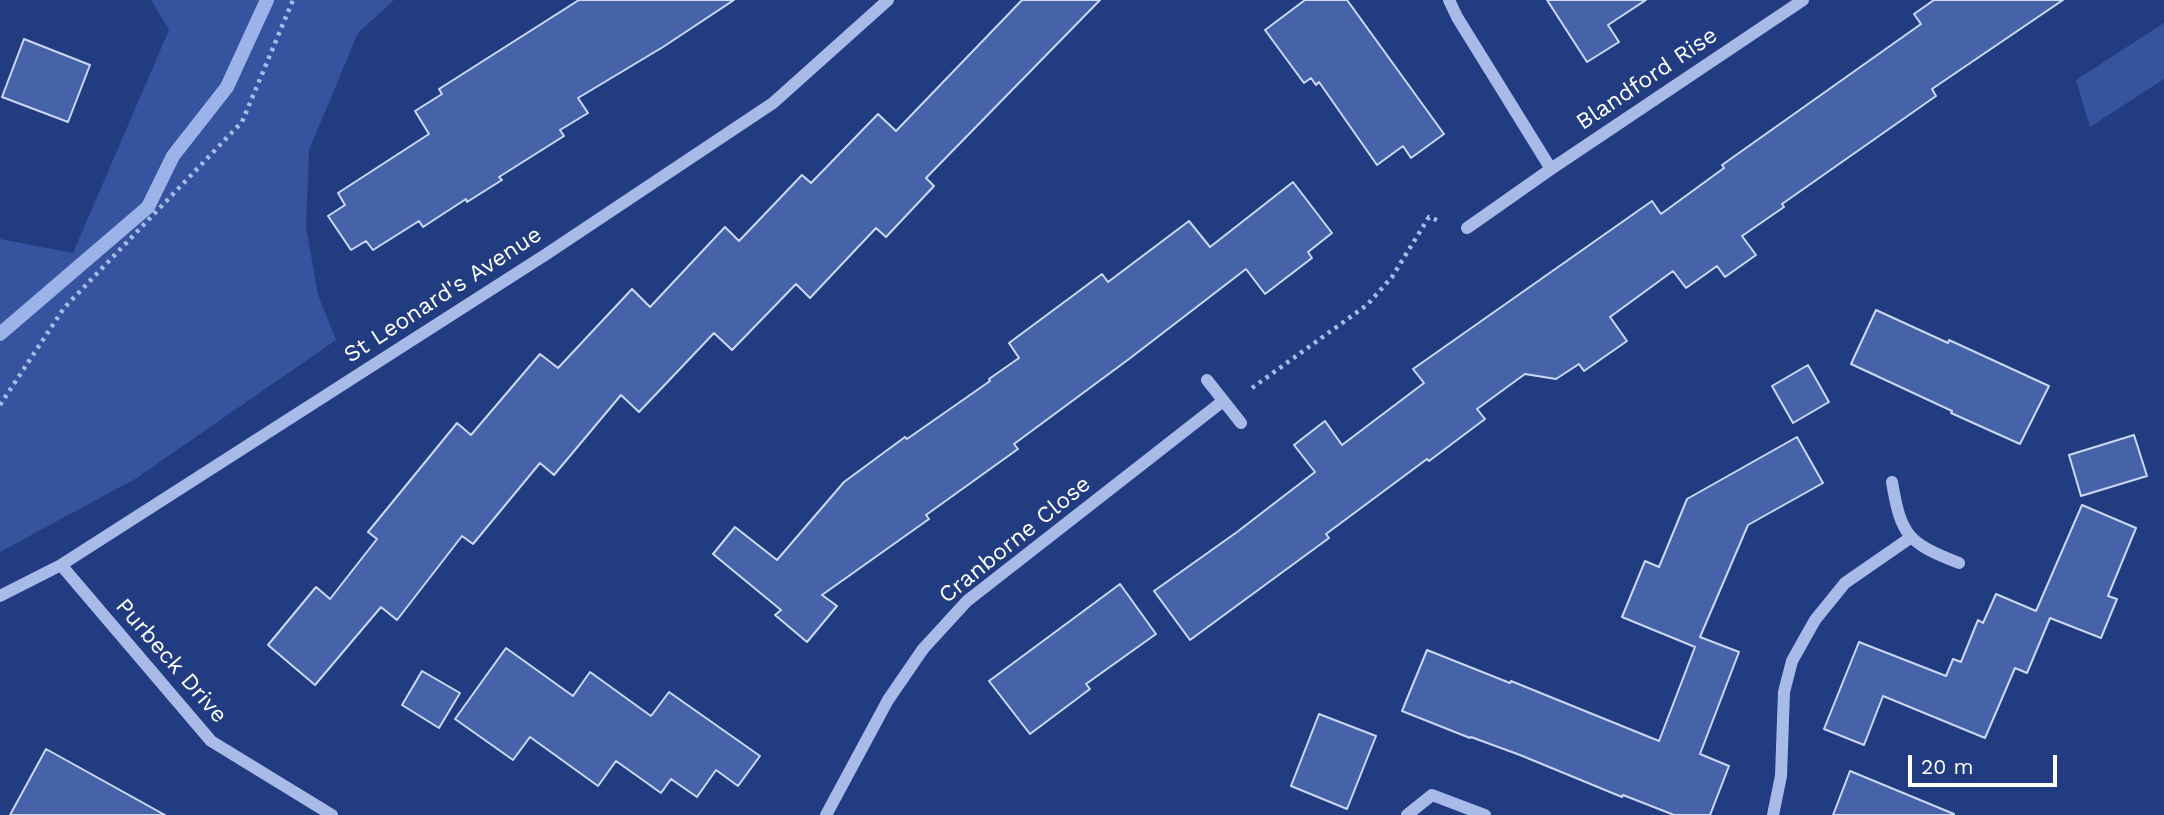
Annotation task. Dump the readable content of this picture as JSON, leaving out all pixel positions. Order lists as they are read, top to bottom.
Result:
{
  "streets": {
    "street": [
      "Blandford Rise",
      "St Leonard's Avenue",
      "Cranborne Close",
      "Purbeck Drive"
    ]
  },
  "crossings": [
    ["St Leonard's Avenue", "Purbeck Drive"]
  ],
  "scale_bar": "20 m"
}
